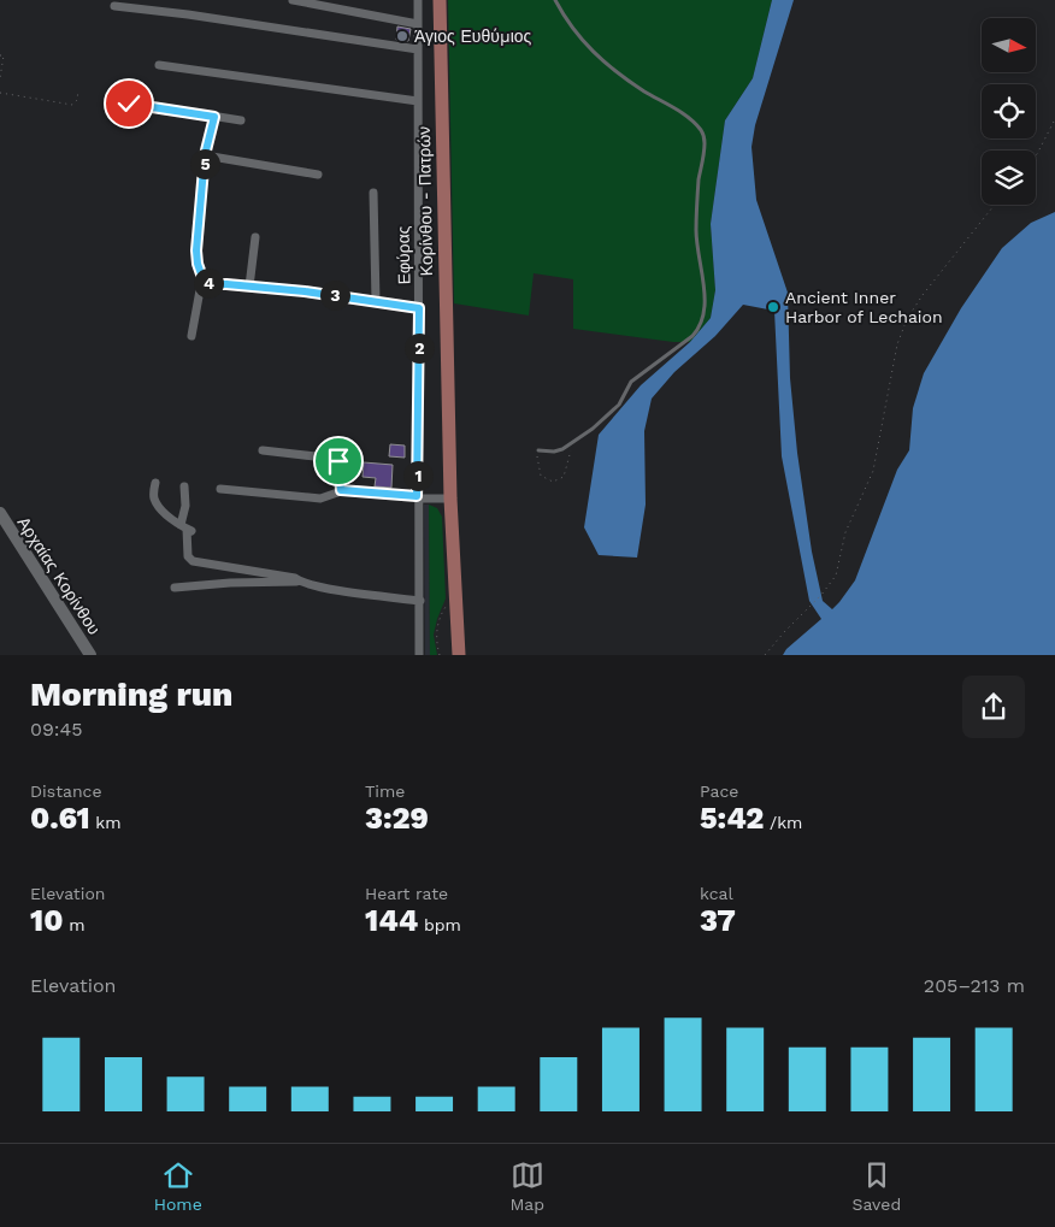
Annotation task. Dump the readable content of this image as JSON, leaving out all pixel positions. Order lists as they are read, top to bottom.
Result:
{
  "streets": {
    "main road": ["Κορίνθου - Πατρών"],
    "street": ["Εφύρας", "Αρχαίας Κορίνθου"]
  },
  "places": ["Άγιος Ευθύμιος", "Ancient Inner Harbor of Lechaion"],
  "north": "right",
  "page": {
    "pins": [
      "5",
      "4",
      "3",
      "2",
      "1"
    ],
    "heading": ["Morning run", "09:45"],
    "stats": [
      ["Distance", "0.61 km"],
      ["Time", "3:29"],
      ["Pace", "5:42 /km"],
      ["Elevation", "10 m"],
      ["Heart rate", "144 bpm"],
      ["kcal", "37"]
    ],
    "chart": ["Elevation", "205–213 m"],
    "tabs": ["Home", "Map", "Saved"]
  }
}
